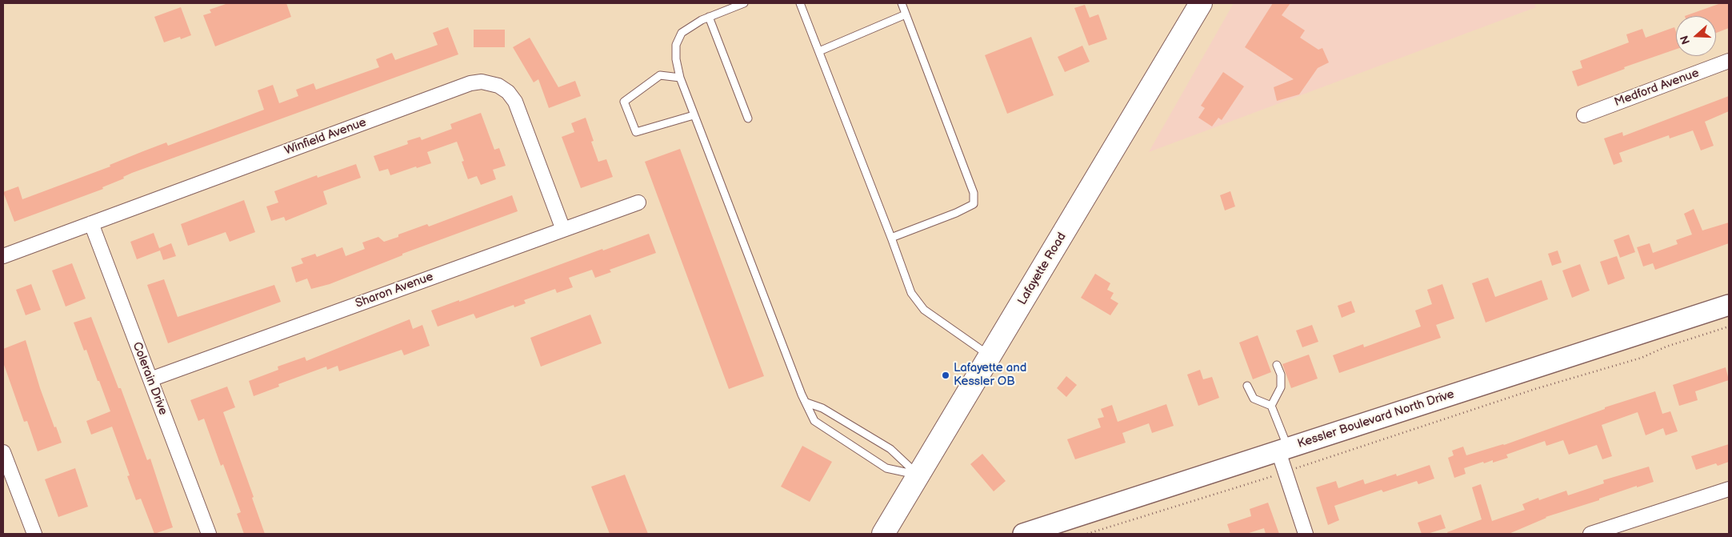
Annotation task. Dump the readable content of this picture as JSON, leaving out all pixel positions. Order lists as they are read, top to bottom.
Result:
{
  "streets": {
    "main road": ["Lafayette Road", "Kessler Boulevard North Drive"],
    "street": [
      "Medford Avenue",
      "Winfield Avenue",
      "Sharon Avenue",
      "Colerain Drive"
    ]
  },
  "crossings": [
    ["Winfield Avenue", "Sharon Avenue"],
    ["Winfield Avenue", "Colerain Drive"],
    ["Sharon Avenue", "Colerain Drive"]
  ],
  "places": ["Lafayette and Kessler OB"],
  "north": "left"
}
